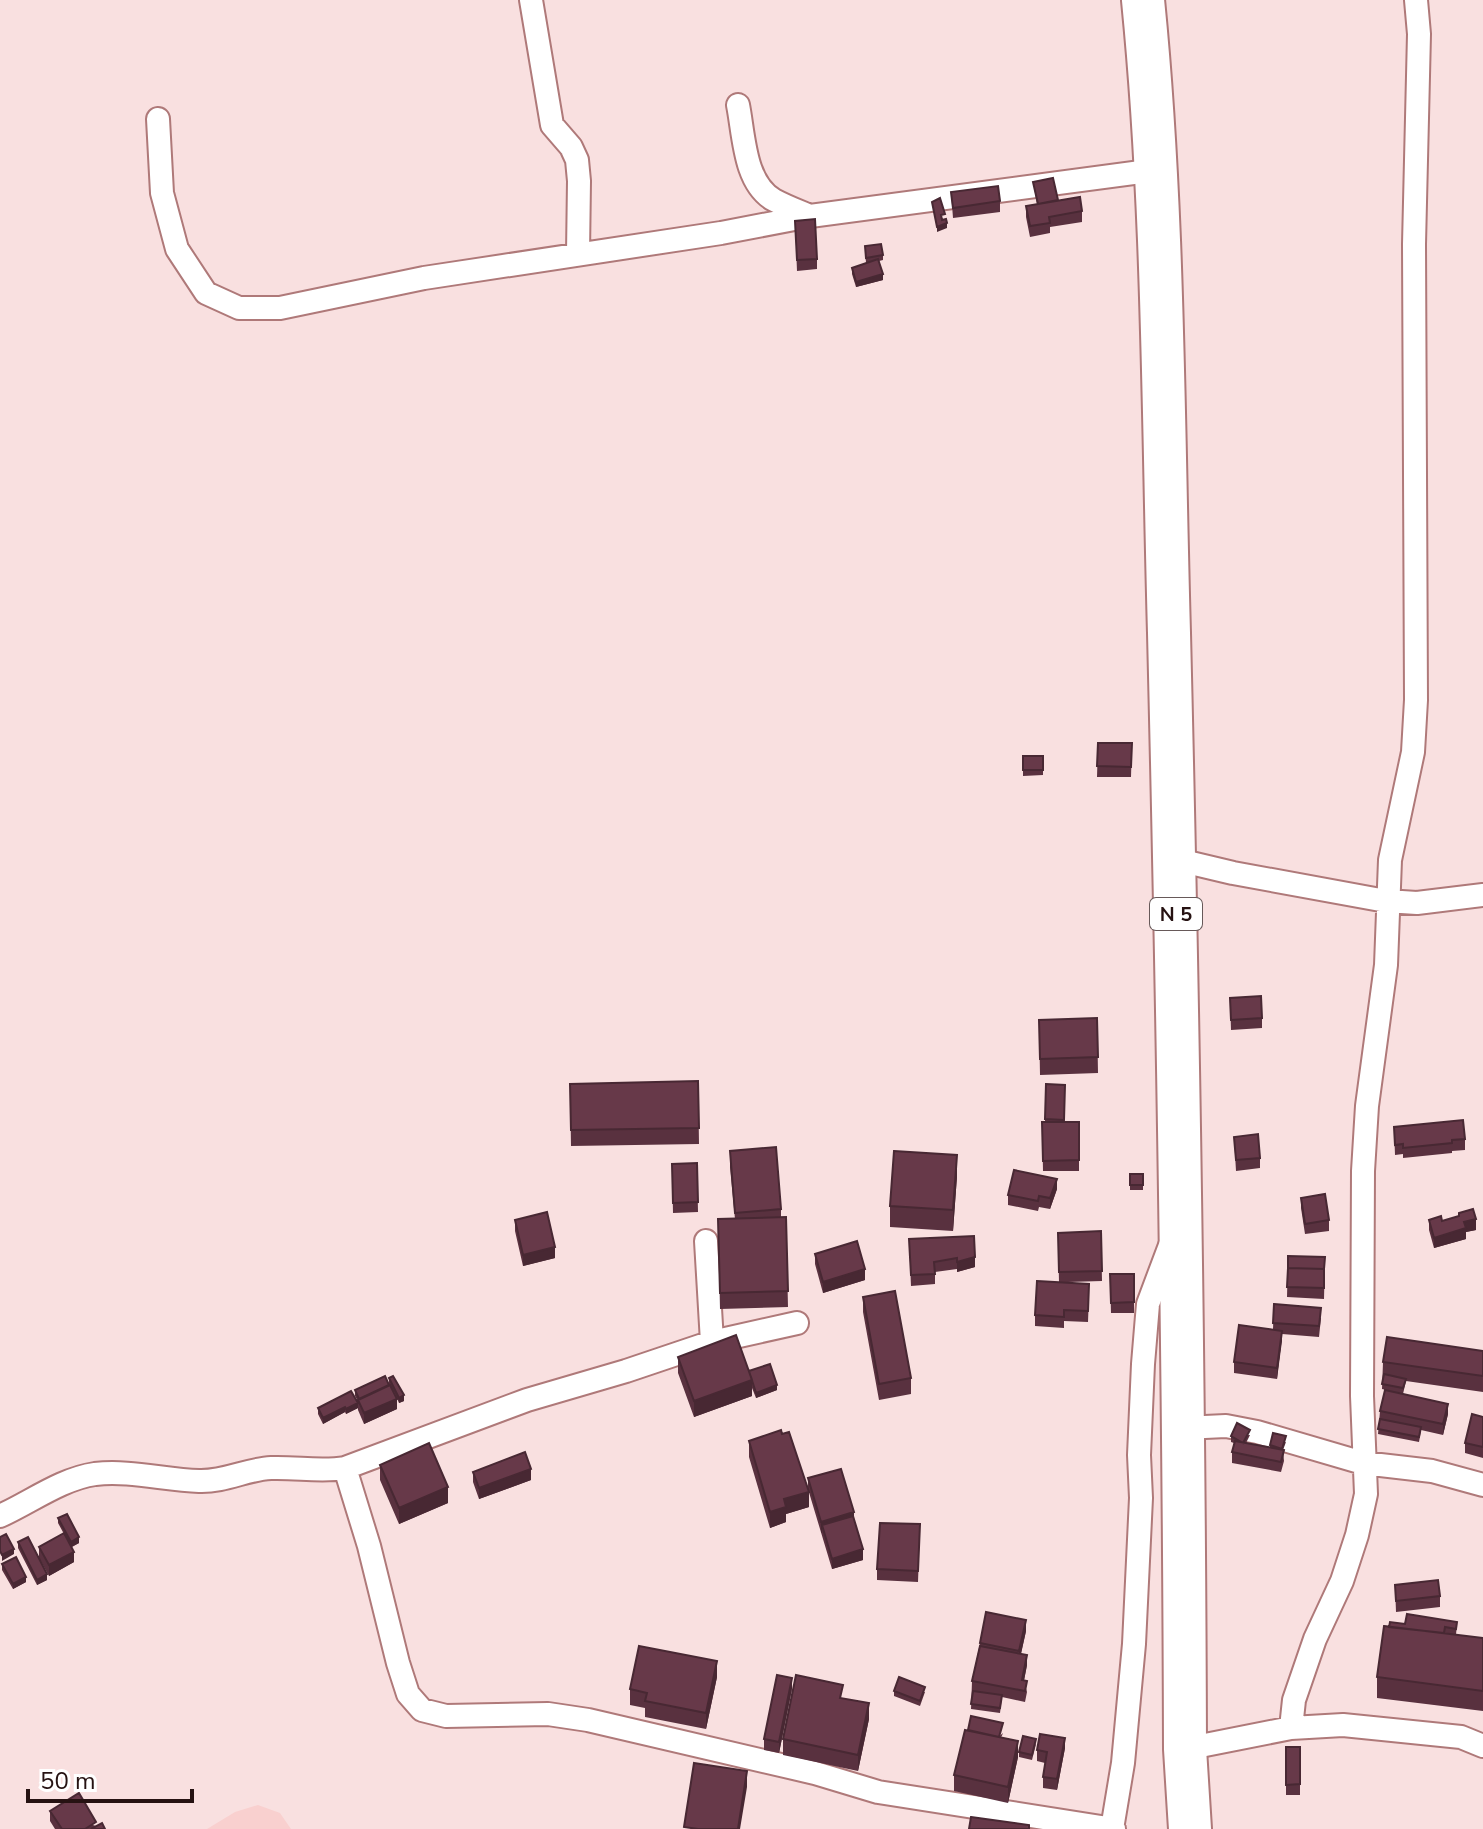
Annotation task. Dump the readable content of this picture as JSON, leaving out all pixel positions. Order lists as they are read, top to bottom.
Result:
{
  "streets": {
    "highway": ["N 5"]
  },
  "scale_bar": "50 m"
}
